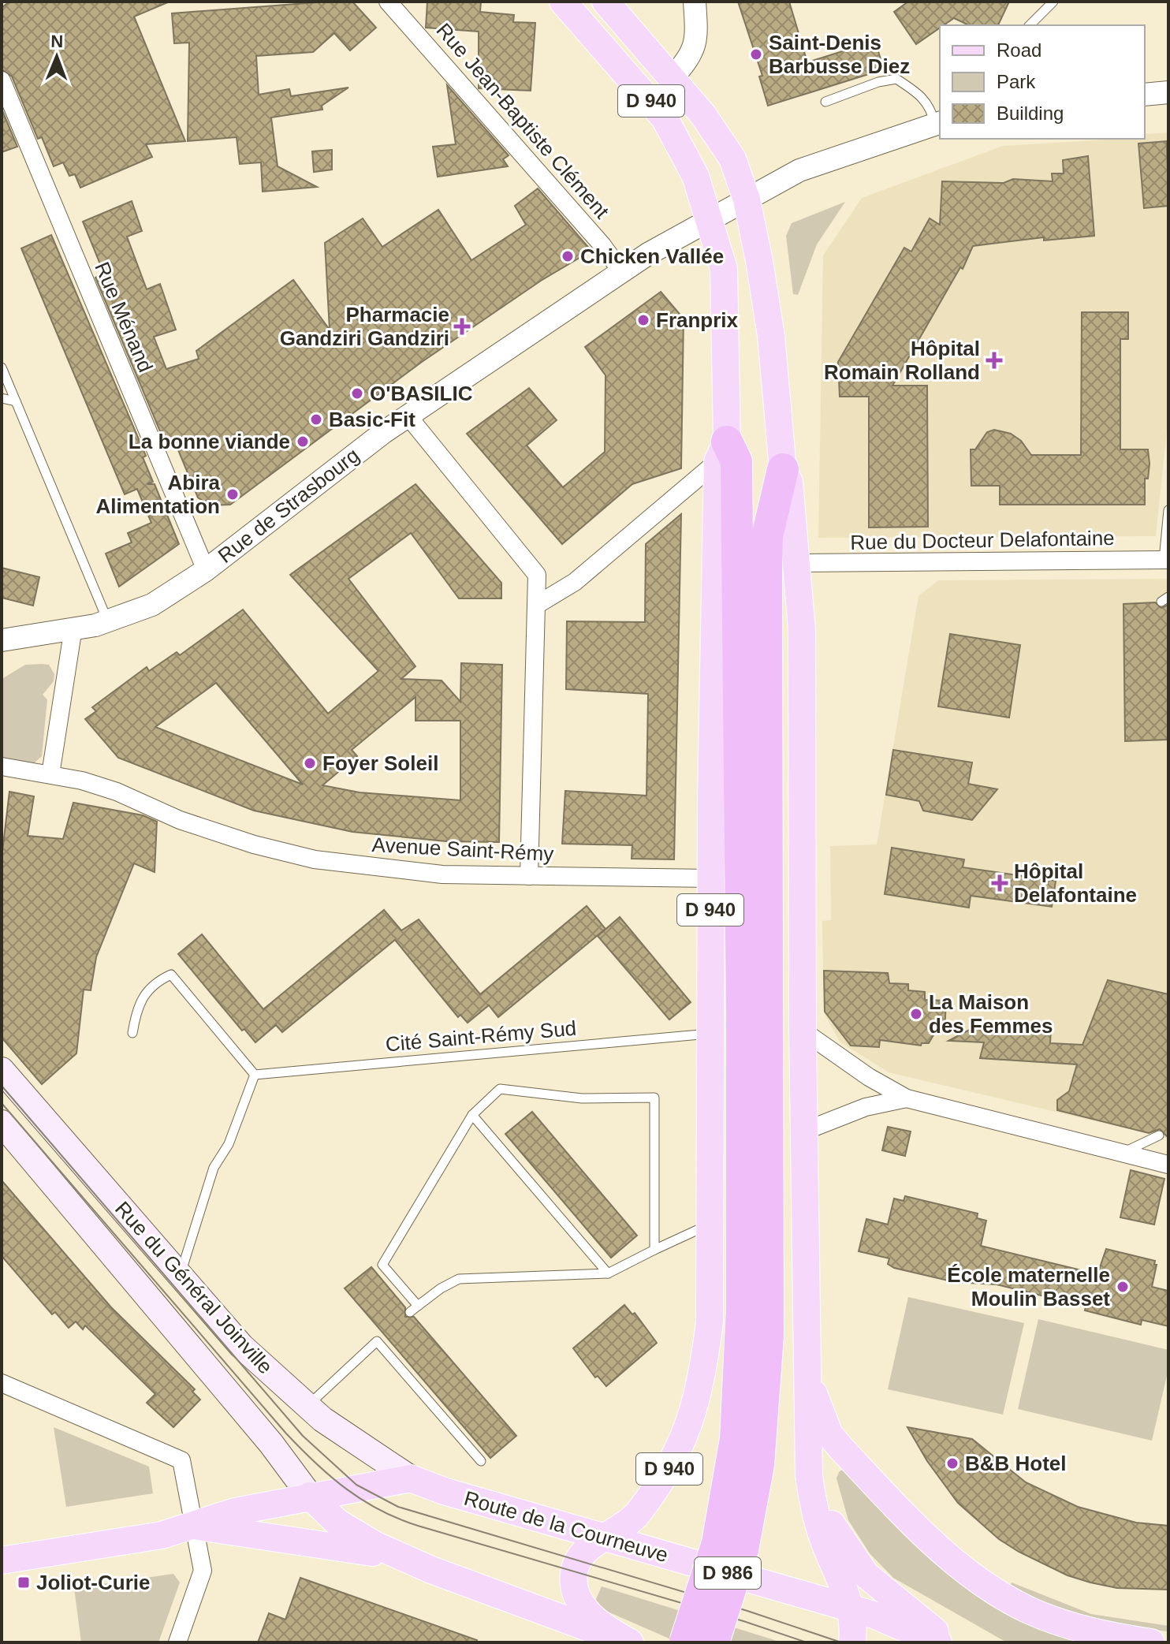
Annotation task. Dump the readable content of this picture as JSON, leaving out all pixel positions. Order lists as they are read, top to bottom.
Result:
{
  "streets": {
    "main road": [
      "D 940",
      "Rue du Général Joinville",
      "Route de la Courneuve",
      "D 986"
    ],
    "street": [
      "Rue Jean-Baptiste Clément",
      "Rue Ménand",
      "Rue de Strasbourg",
      "Rue du Docteur Delafontaine",
      "Avenue Saint-Rémy"
    ],
    "lane": ["Cité Saint-Rémy Sud"]
  },
  "crossings": [
    ["D 940", "Rue de Strasbourg"],
    ["D 940", "Rue du Docteur Delafontaine"],
    ["D 940", "Avenue Saint-Rémy"],
    ["D 940", "Cité Saint-Rémy Sud"],
    ["D 940", "Route de la Courneuve"],
    ["Rue Jean-Baptiste Clément", "Rue de Strasbourg"],
    ["Rue Ménand", "Rue de Strasbourg"],
    ["Rue du Général Joinville", "Route de la Courneuve"]
  ],
  "places": {
    "other": [
      "Saint-Denis Barbusse Diez",
      "Chicken Vallée",
      "Franprix",
      "O'BASILIC",
      "Basic-Fit",
      "La bonne viande",
      "Abira Alimentation",
      "Foyer Soleil",
      "La Maison des Femmes",
      "École maternelle Moulin Basset",
      "B&B Hotel"
    ],
    "health": ["Pharmacie Gandziri Gandziri", "Hôpital Romain Rolland", "Hôpital Delafontaine"],
    "transit": ["Joliot-Curie"]
  },
  "legend": ["Road", "Park", "Building"],
  "north": "top"
}
